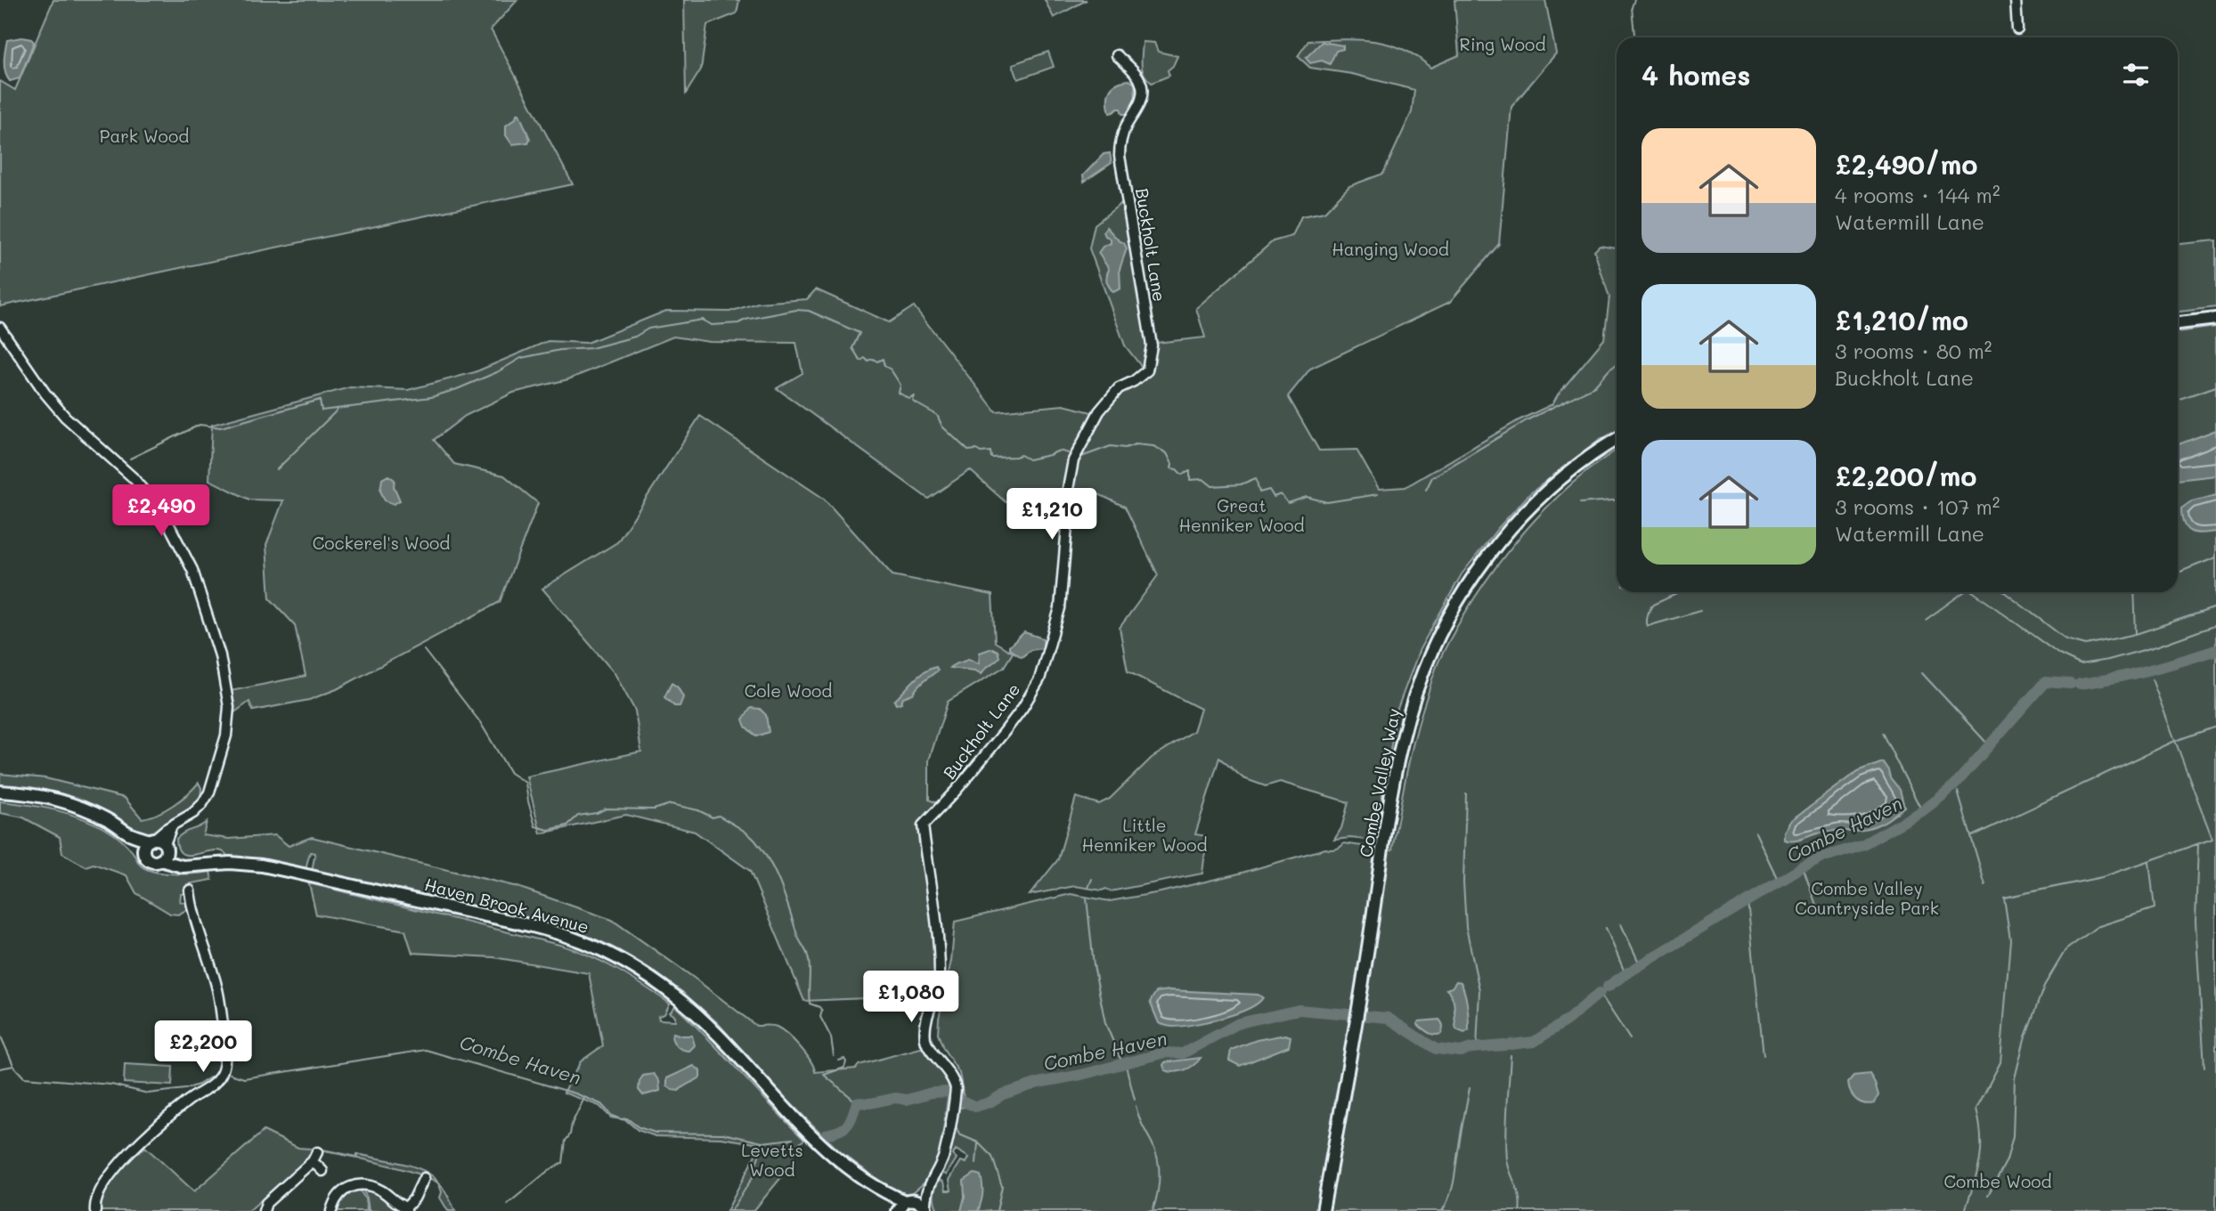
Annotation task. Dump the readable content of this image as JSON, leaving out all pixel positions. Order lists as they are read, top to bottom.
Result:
{
  "streets": {
    "main road": ["Combe Valley Way", "Haven Brook Avenue"],
    "street": ["Buckholt Lane"]
  },
  "crossings": [
    ["Buckholt Lane", "Haven Brook Avenue"]
  ],
  "water": ["Combe Haven"],
  "parks": [
    "Ring Wood",
    "Park Wood",
    "Hanging Wood",
    "Great Henniker Wood",
    "Cockerel's Wood",
    "Cole Wood",
    "Little Henniker Wood",
    "Combe Valley Countryside Park",
    "Levetts Wood",
    "Combe Wood"
  ],
  "page": {
    "heading": "4 homes",
    "list": [
      {
        "name": "£2,490/mo",
        "note": "4 rooms · 144 m² · Watermill Lane"
      },
      {
        "name": "£1,210/mo",
        "note": "3 rooms · 80 m² · Buckholt Lane"
      },
      {
        "name": "£2,200/mo",
        "note": "3 rooms · 107 m² · Watermill Lane"
      }
    ],
    "price": [
      "£2,490",
      "£1,210",
      "£1,080",
      "£2,200"
    ]
  }
}
